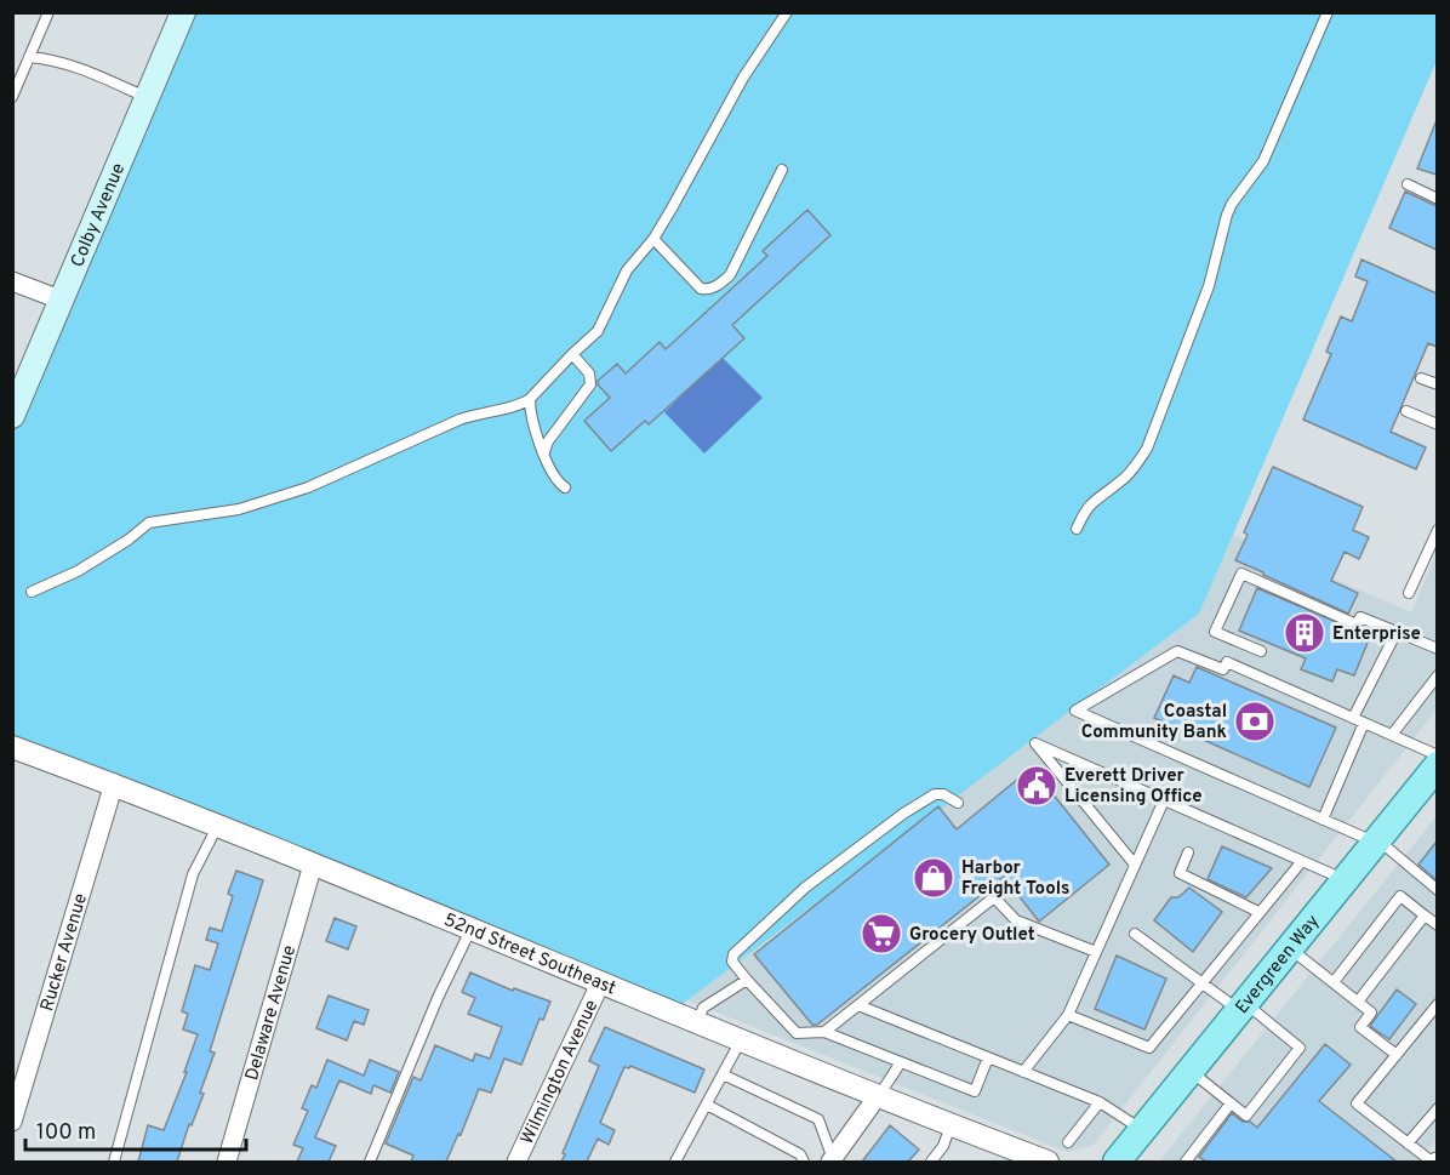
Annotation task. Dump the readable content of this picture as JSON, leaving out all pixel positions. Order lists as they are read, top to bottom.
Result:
{
  "streets": {
    "main road": ["Colby Avenue", "Evergreen Way"],
    "street": [
      "Rucker Avenue",
      "52nd Street Southeast",
      "Delaware Avenue",
      "Wilmington Avenue"
    ]
  },
  "crossings": [
    ["Rucker Avenue", "52nd Street Southeast"],
    ["52nd Street Southeast", "Delaware Avenue"],
    ["52nd Street Southeast", "Wilmington Avenue"]
  ],
  "places": {
    "building": ["Enterprise"],
    "bank": ["Coastal Community Bank"],
    "public building": ["Everett Driver Licensing Office"],
    "shop": ["Harbor Freight Tools"],
    "supermarket": ["Grocery Outlet"]
  },
  "scale_bar": "100 m"
}
